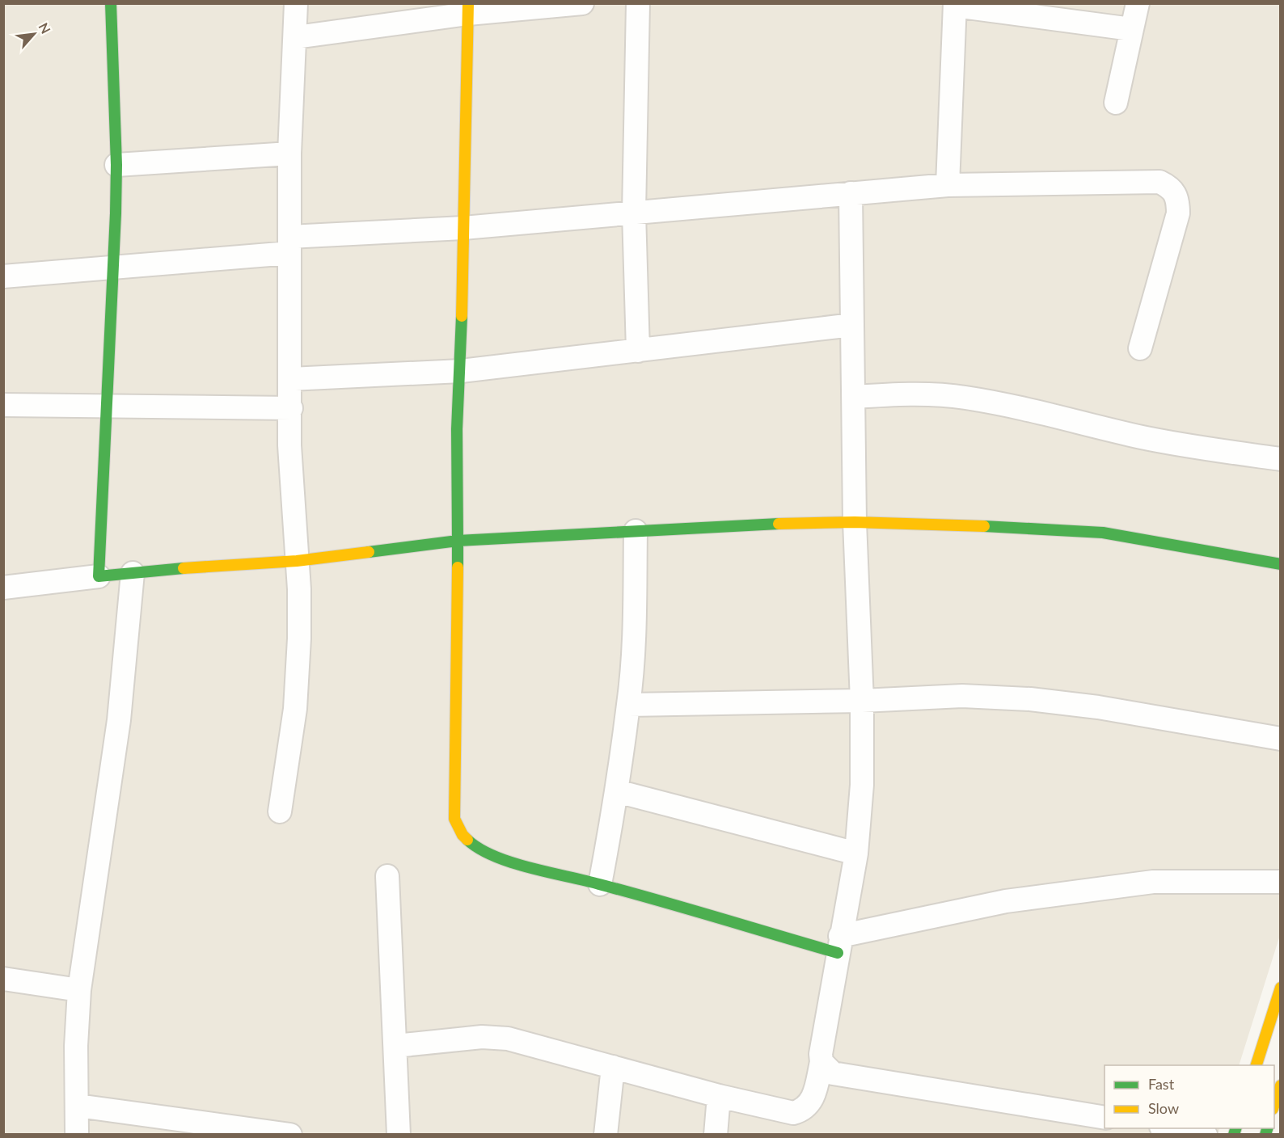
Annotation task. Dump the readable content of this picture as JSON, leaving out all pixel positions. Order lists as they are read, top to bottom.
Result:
{
  "legend": ["Fast", "Slow"],
  "north": "top right"
}
